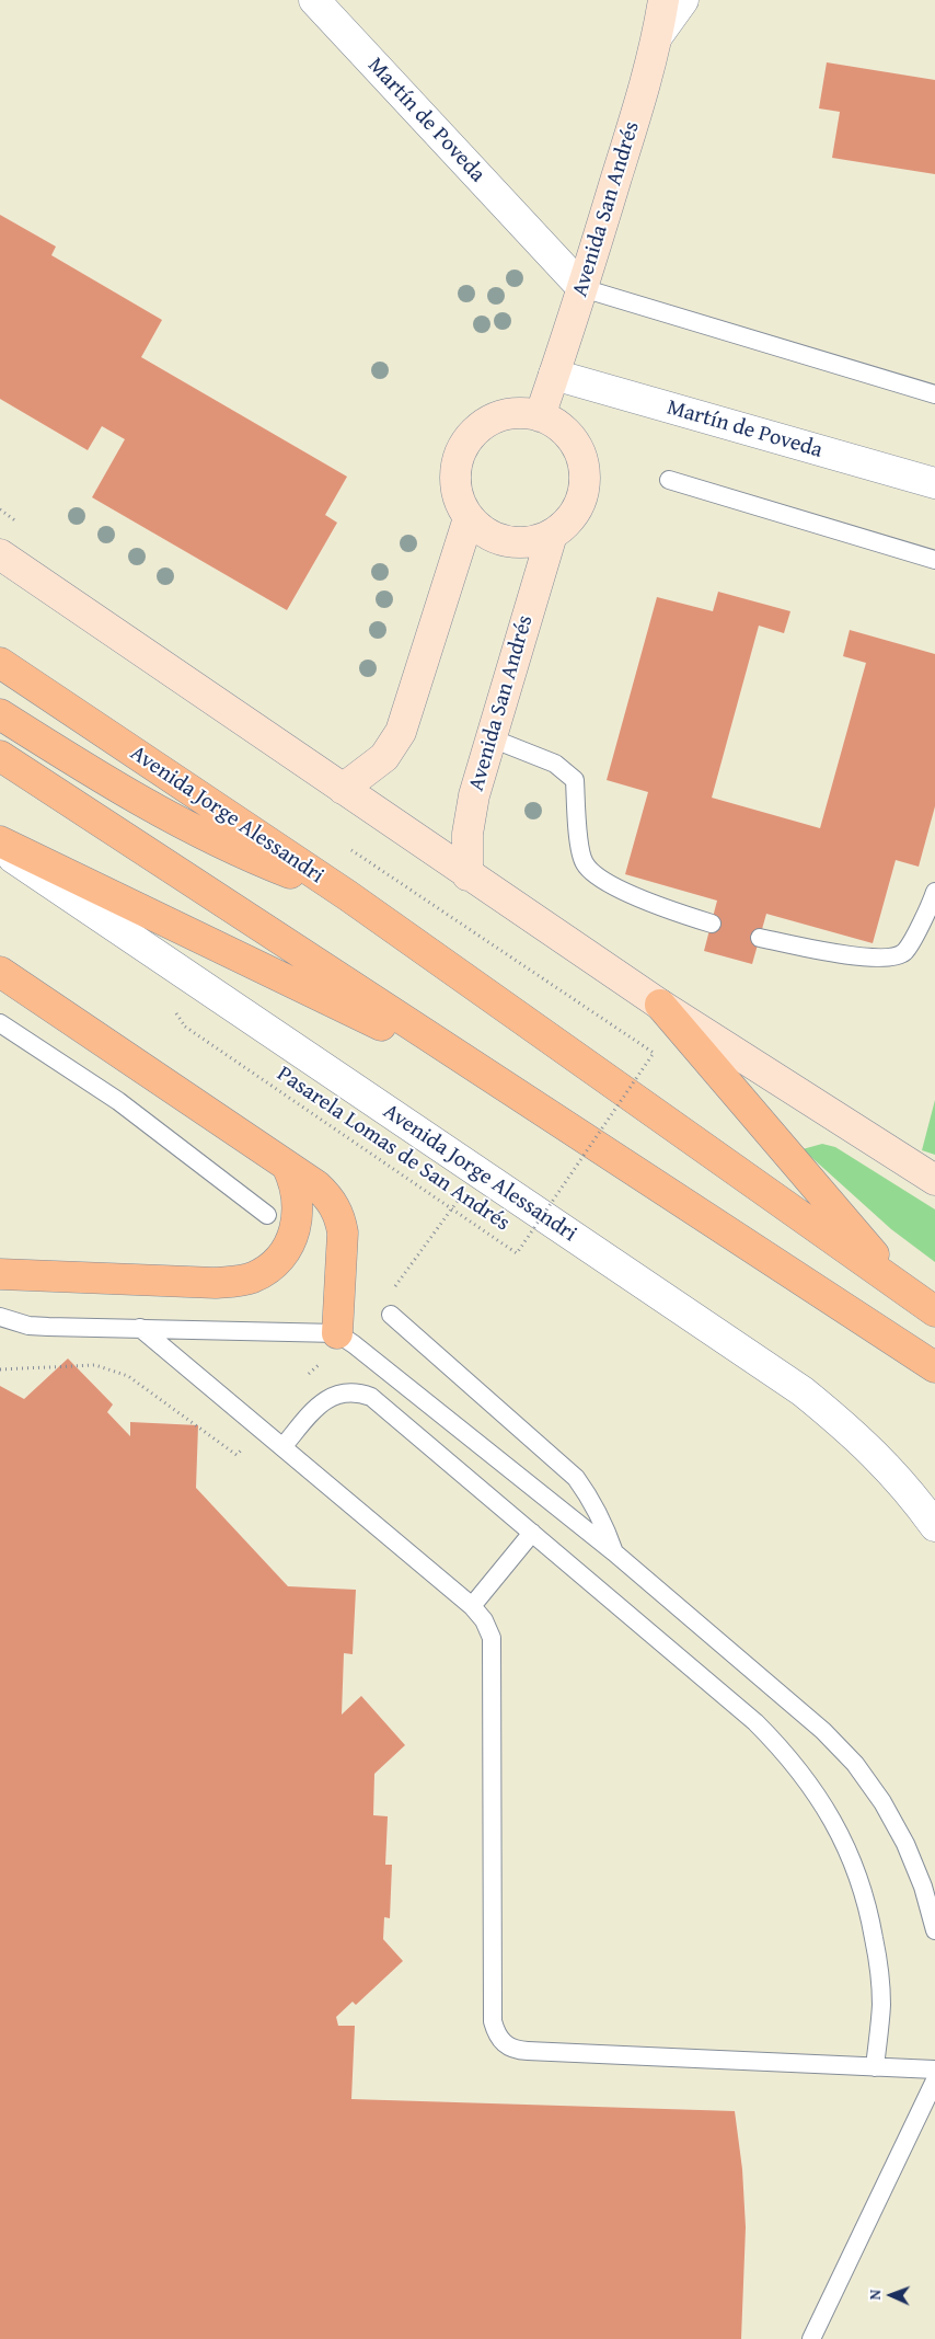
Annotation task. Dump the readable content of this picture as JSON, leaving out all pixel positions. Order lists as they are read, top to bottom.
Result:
{
  "streets": {
    "highway": ["Avenida Jorge Alessandri"],
    "street": ["Martín de Poveda", "Avenida San Andrés"],
    "path": ["Pasarela Lomas de San Andrés"]
  },
  "crossings": [
    ["Martín de Poveda", "Avenida San Andrés"]
  ],
  "north": "left"
}
